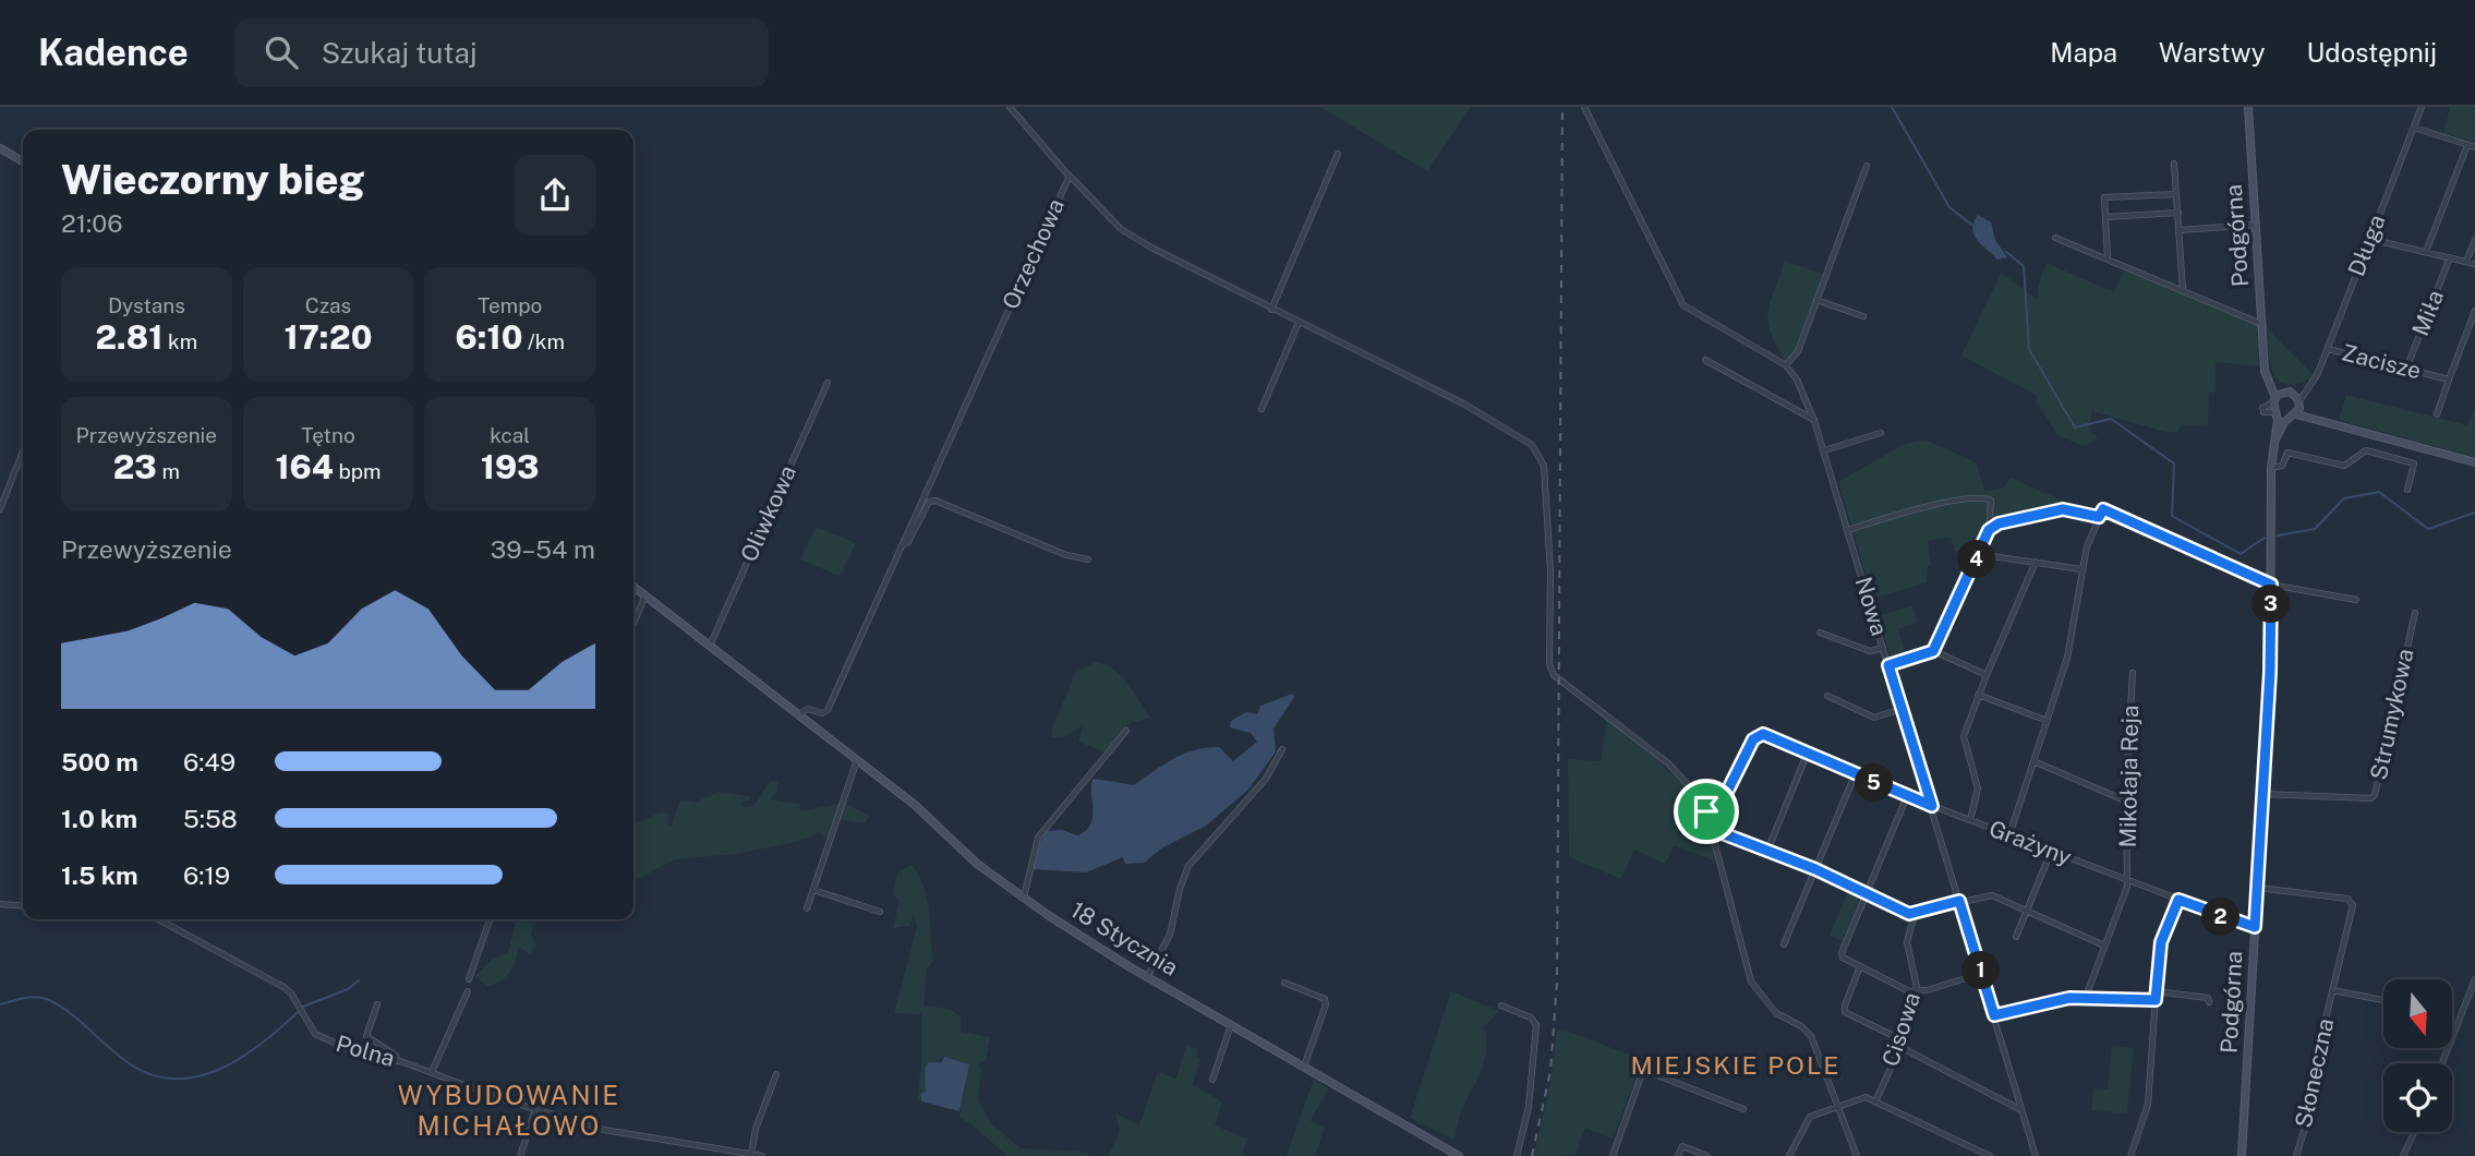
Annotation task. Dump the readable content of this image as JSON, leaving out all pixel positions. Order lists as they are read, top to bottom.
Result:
{
  "streets": {
    "main road": ["Podgórna", "18 Stycznia"],
    "street": [
      "Długa",
      "Orzechowa",
      "Miła",
      "Zacisze",
      "Oliwkowa",
      "Nowa",
      "Strumykowa",
      "Mikołaja Reja",
      "Grażyny",
      "Cisowa",
      "Polna",
      "Słoneczna"
    ]
  },
  "crossings": [
    ["Podgórna", "Długa"],
    ["Podgórna", "Strumykowa"],
    ["Podgórna", "Grażyny"],
    ["Podgórna", "Słoneczna"],
    ["Długa", "Zacisze"],
    ["Orzechowa", "Grażyny"],
    ["Orzechowa", "18 Stycznia"],
    ["Miła", "Zacisze"],
    ["Oliwkowa", "18 Stycznia"],
    ["Nowa", "Grażyny"],
    ["Mikołaja Reja", "Grażyny"]
  ],
  "districts": ["MIEJSKIE POLE", "WYBUDOWANIE MICHAŁOWO"],
  "north": "bottom",
  "page": {
    "header": "Kadence",
    "search": "Szukaj tutaj",
    "nav": ["Mapa", "Warstwy", "Udostępnij"],
    "heading": ["Wieczorny bieg", "21:06"],
    "stats": [
      ["Dystans", "2.81 km"],
      ["Czas", "17:20"],
      ["Tempo", "6:10 /km"],
      ["Przewyższenie", "23 m"],
      ["Tętno", "164 bpm"],
      ["kcal", "193"]
    ],
    "chart": ["Przewyższenie", "39–54 m"],
    "pins": [
      "4",
      "3",
      "5",
      "2",
      "1"
    ],
    "list": [
      {
        "name": "500 m",
        "note": "6:49"
      },
      {
        "name": "1.0 km",
        "note": "5:58"
      },
      {
        "name": "1.5 km",
        "note": "6:19"
      }
    ]
  }
}
